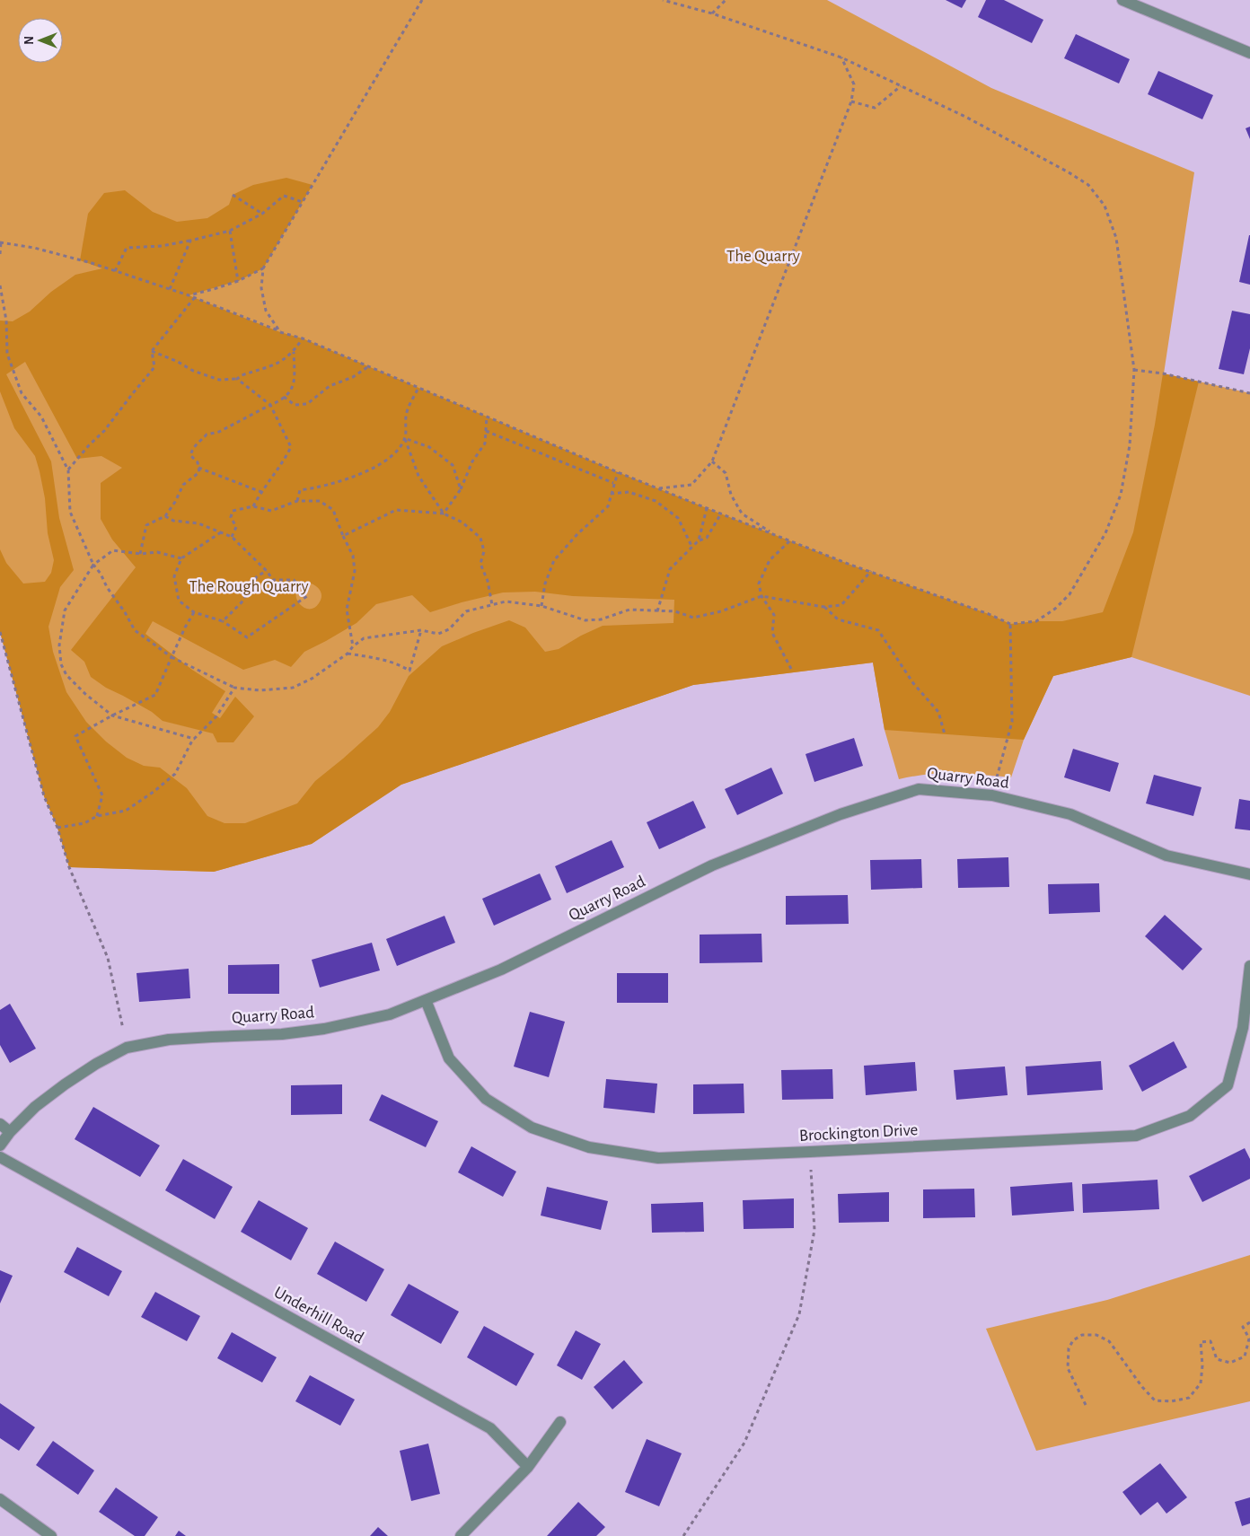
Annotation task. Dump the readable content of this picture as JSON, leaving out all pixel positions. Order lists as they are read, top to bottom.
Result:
{
  "streets": {
    "street": ["Quarry Road", "Brockington Drive", "Underhill Road"]
  },
  "crossings": [
    ["Quarry Road", "Brockington Drive"]
  ],
  "parks": ["The Quarry", "The Rough Quarry"],
  "north": "left"
}
